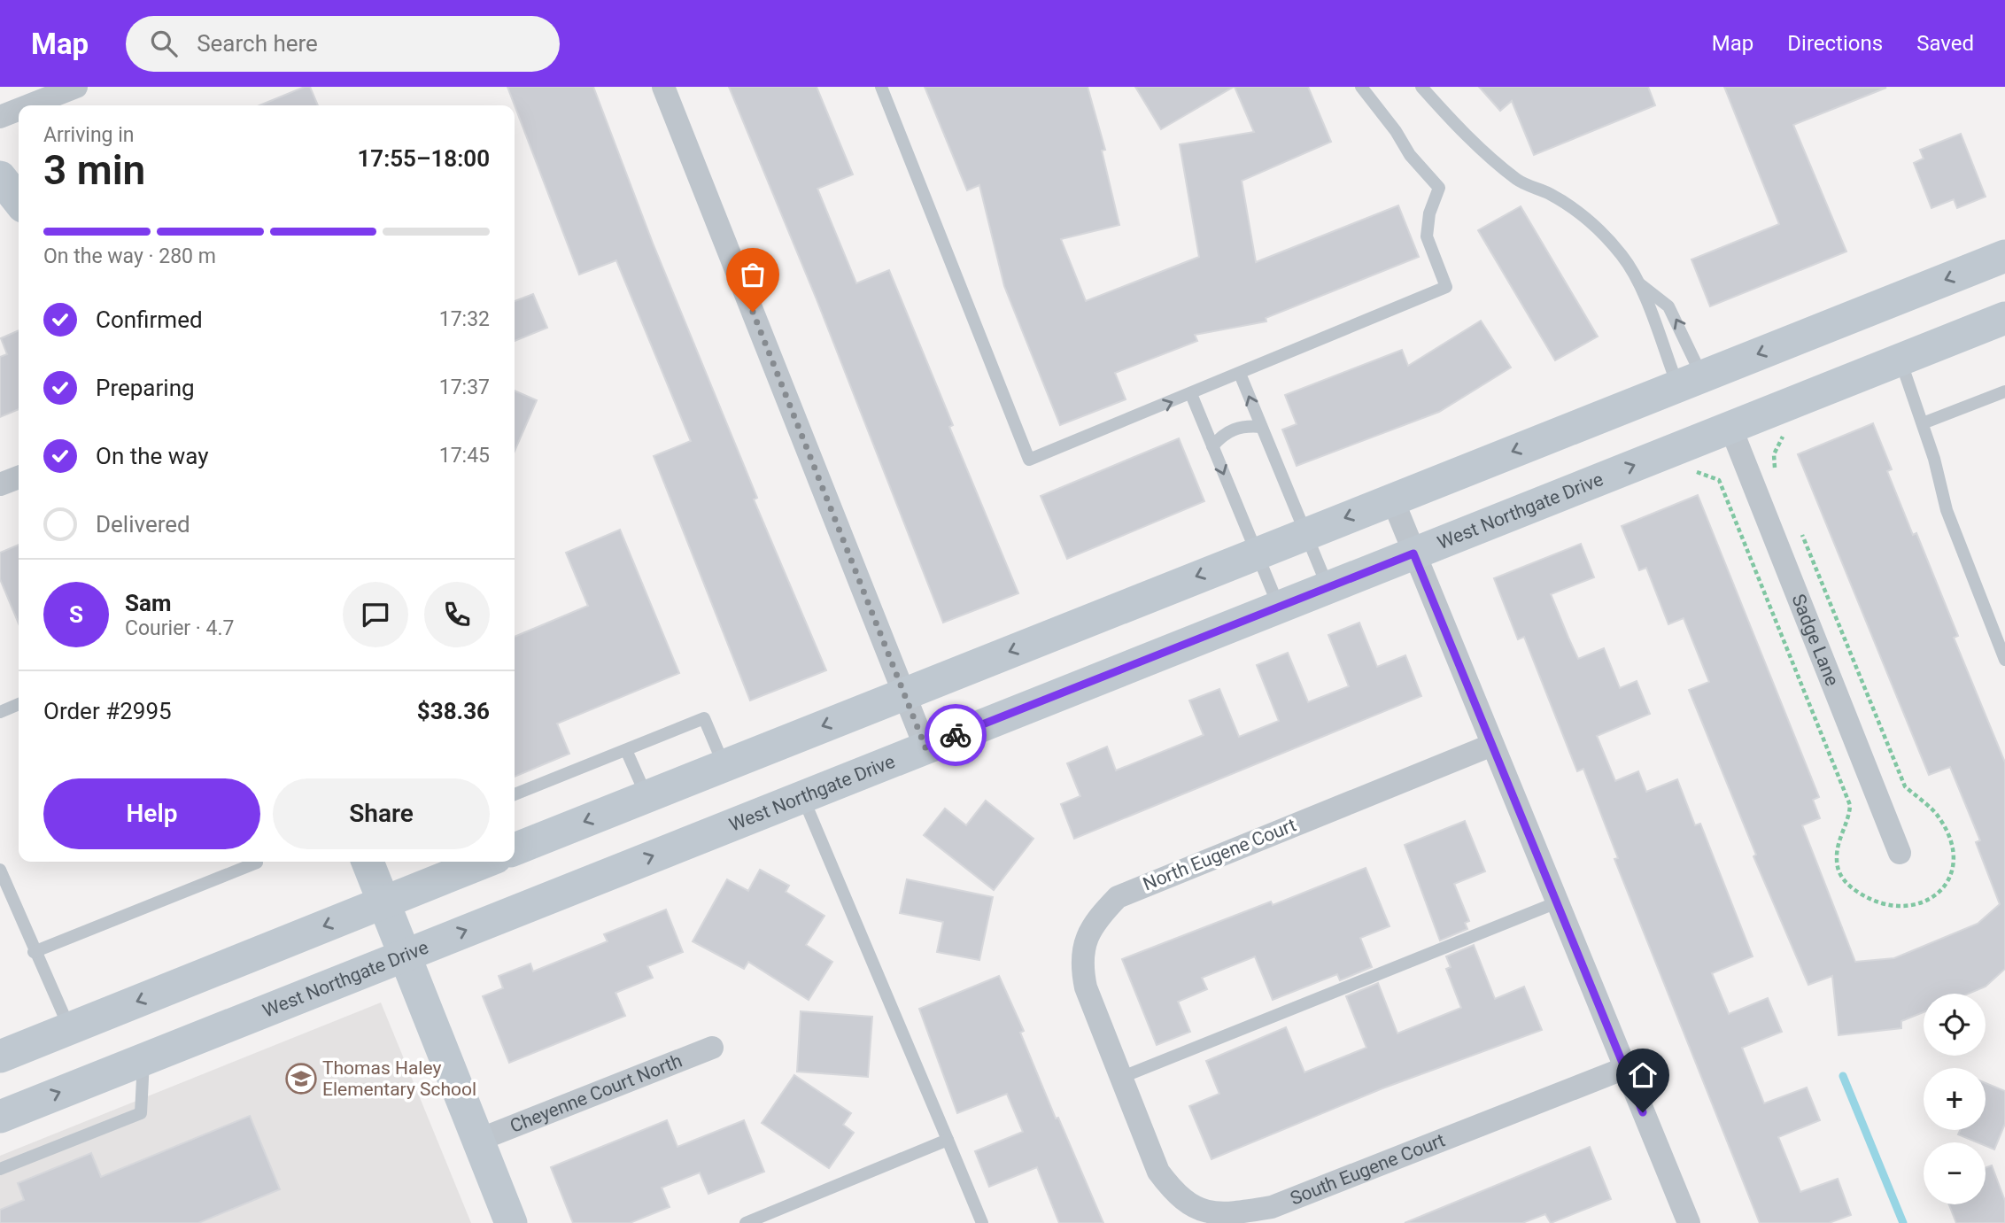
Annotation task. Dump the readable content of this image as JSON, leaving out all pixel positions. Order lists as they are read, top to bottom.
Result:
{
  "streets": {
    "main road": ["West Northgate Drive"],
    "street": [
      "Sadge Lane",
      "North Eugene Court",
      "Cheyenne Court North",
      "South Eugene Court"
    ]
  },
  "crossings": [
    ["West Northgate Drive", "Sadge Lane"],
    ["North Eugene Court", "South Eugene Court"]
  ],
  "places": {
    "school or university": ["Thomas Haley Elementary School"]
  },
  "page": {
    "header": "Map",
    "search": "Search here",
    "nav": ["Map", "Directions", "Saved"],
    "heading": ["3 min", "Arriving in", "17:55–18:00"],
    "panel": [
      "Sam",
      "Courier · 4.7",
      "Order #2995",
      "$38.36"
    ],
    "bar": "On the way · 280 m",
    "list": [
      ["Confirmed", "17:32"],
      ["Preparing", "17:37"],
      ["On the way", "17:45"],
      "Delivered"
    ],
    "round": "S",
    "buttons": ["Help", "Share"],
    "map_buttons": ["+", "−"]
  }
}
